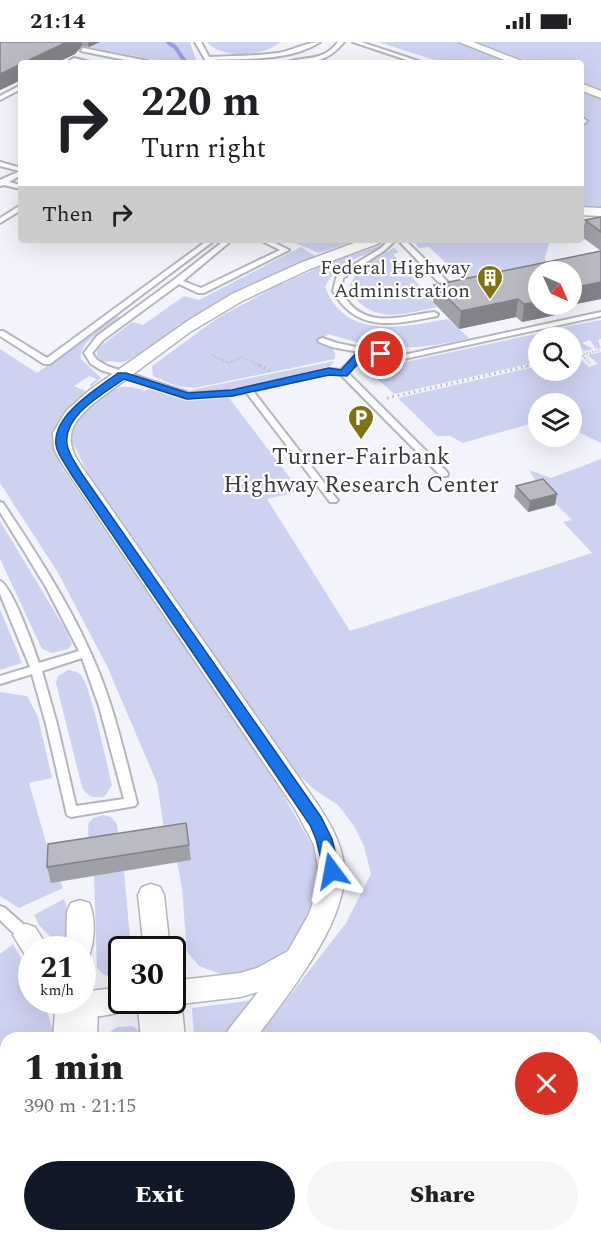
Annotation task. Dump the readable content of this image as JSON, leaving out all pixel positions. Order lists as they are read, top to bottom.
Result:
{
  "places": {
    "building": ["Federal Highway Administration"],
    "parking": ["Turner-Fairbank Highway Research Center"]
  },
  "north": "bottom right",
  "page": {
    "status": "21:14",
    "turn": ["220 m", "Turn right"],
    "then": "Then",
    "speed": "21 km/h",
    "limit": "30",
    "heading": ["1 min", "390 m · 21:15"],
    "buttons": ["Exit", "Share"]
  }
}
